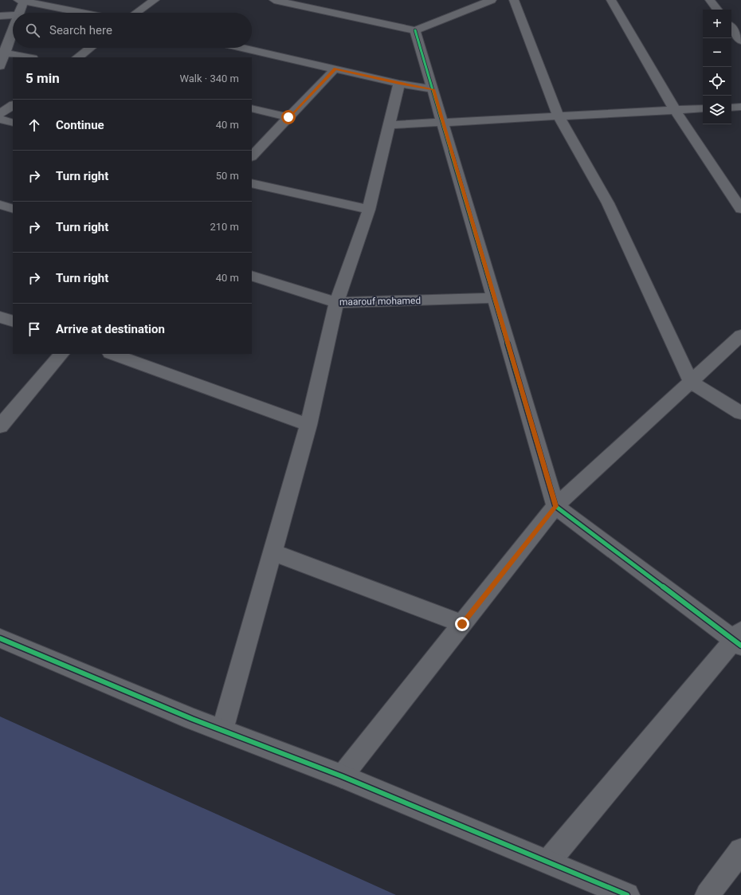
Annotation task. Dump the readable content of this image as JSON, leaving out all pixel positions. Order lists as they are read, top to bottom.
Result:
{
  "streets": {
    "street": ["maarouf mohamed"]
  },
  "page": {
    "map_buttons": ["+", "−"],
    "search": "Search here",
    "heading": ["5 min", "Walk · 340 m"],
    "list": [
      ["Continue", "40 m"],
      ["Turn right", "50 m"],
      ["Turn right", "210 m"],
      ["Turn right", "40 m"],
      "Arrive at destination"
    ]
  }
}
